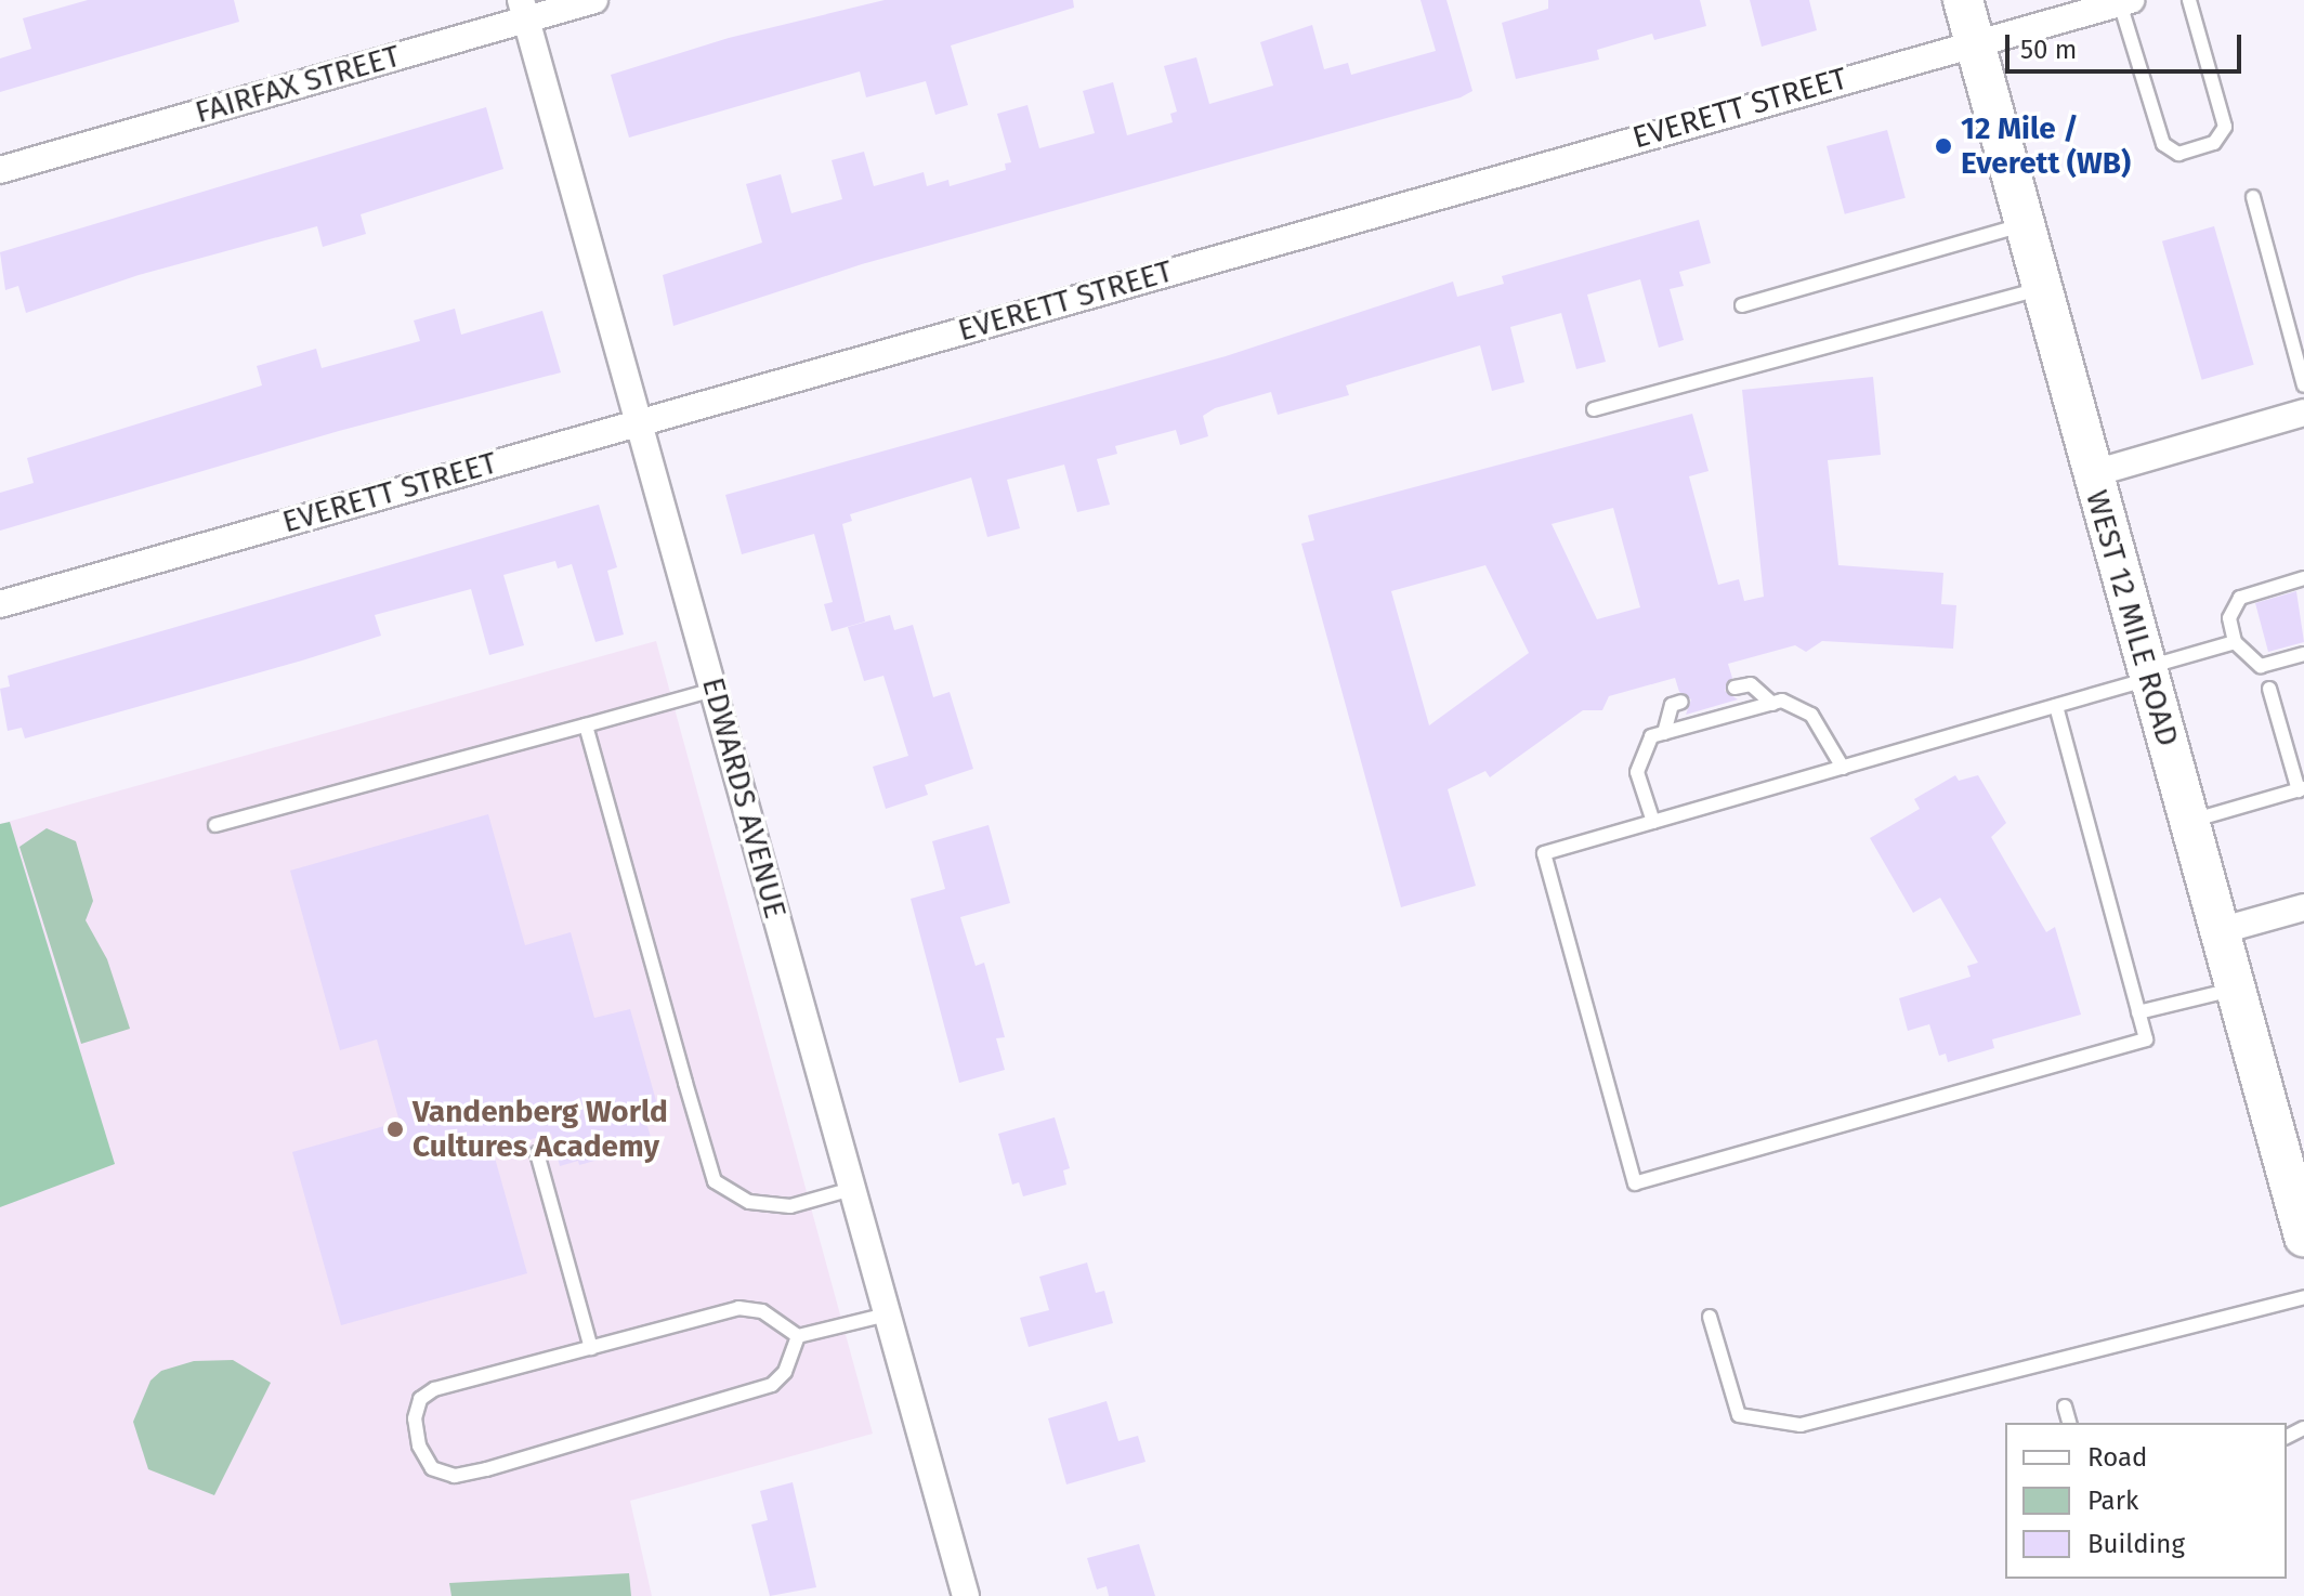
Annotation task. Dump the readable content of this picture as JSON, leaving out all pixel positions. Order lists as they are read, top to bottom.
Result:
{
  "streets": {
    "main road": ["WEST 12 MILE ROAD"],
    "street": ["FAIRFAX STREET", "EVERETT STREET", "EDWARDS AVENUE"]
  },
  "crossings": [
    ["FAIRFAX STREET", "EDWARDS AVENUE"],
    ["EVERETT STREET", "WEST 12 MILE ROAD"],
    ["EVERETT STREET", "EDWARDS AVENUE"]
  ],
  "places": ["12 Mile / Everett (WB)", "Vandenberg World Cultures Academy"],
  "legend": ["Road", "Park", "Building"],
  "scale_bar": "50 m"
}
